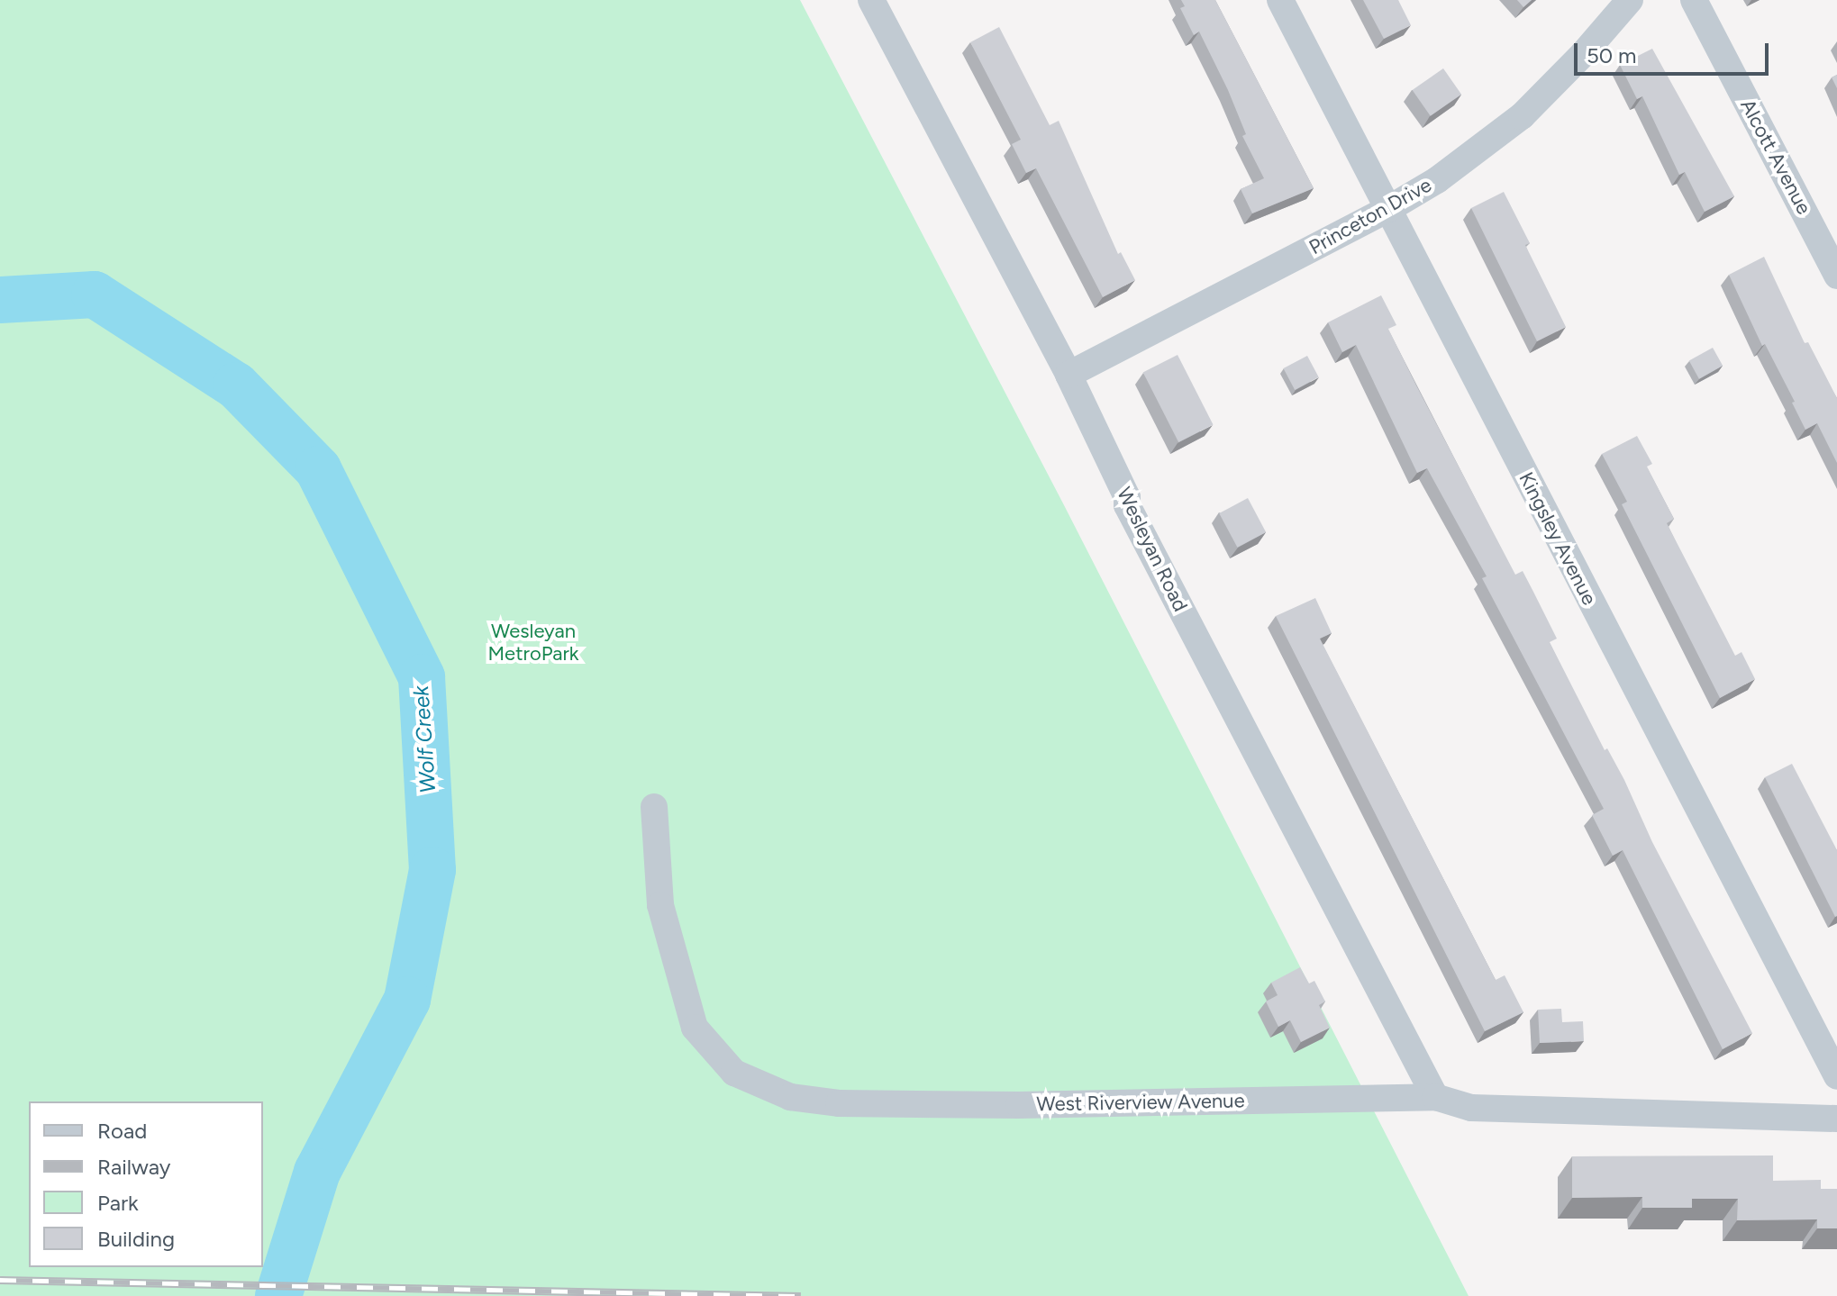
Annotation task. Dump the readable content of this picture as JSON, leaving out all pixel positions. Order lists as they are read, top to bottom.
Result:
{
  "streets": {
    "street": [
      "Alcott Avenue",
      "Princeton Drive",
      "Kingsley Avenue",
      "Wesleyan Road",
      "West Riverview Avenue"
    ]
  },
  "crossings": [
    ["Princeton Drive", "Kingsley Avenue"],
    ["Princeton Drive", "Wesleyan Road"],
    ["Wesleyan Road", "West Riverview Avenue"]
  ],
  "water": ["Wolf Creek"],
  "parks": ["Wesleyan MetroPark"],
  "legend": [
    "Road",
    "Railway",
    "Park",
    "Building"
  ],
  "scale_bar": "50 m"
}
